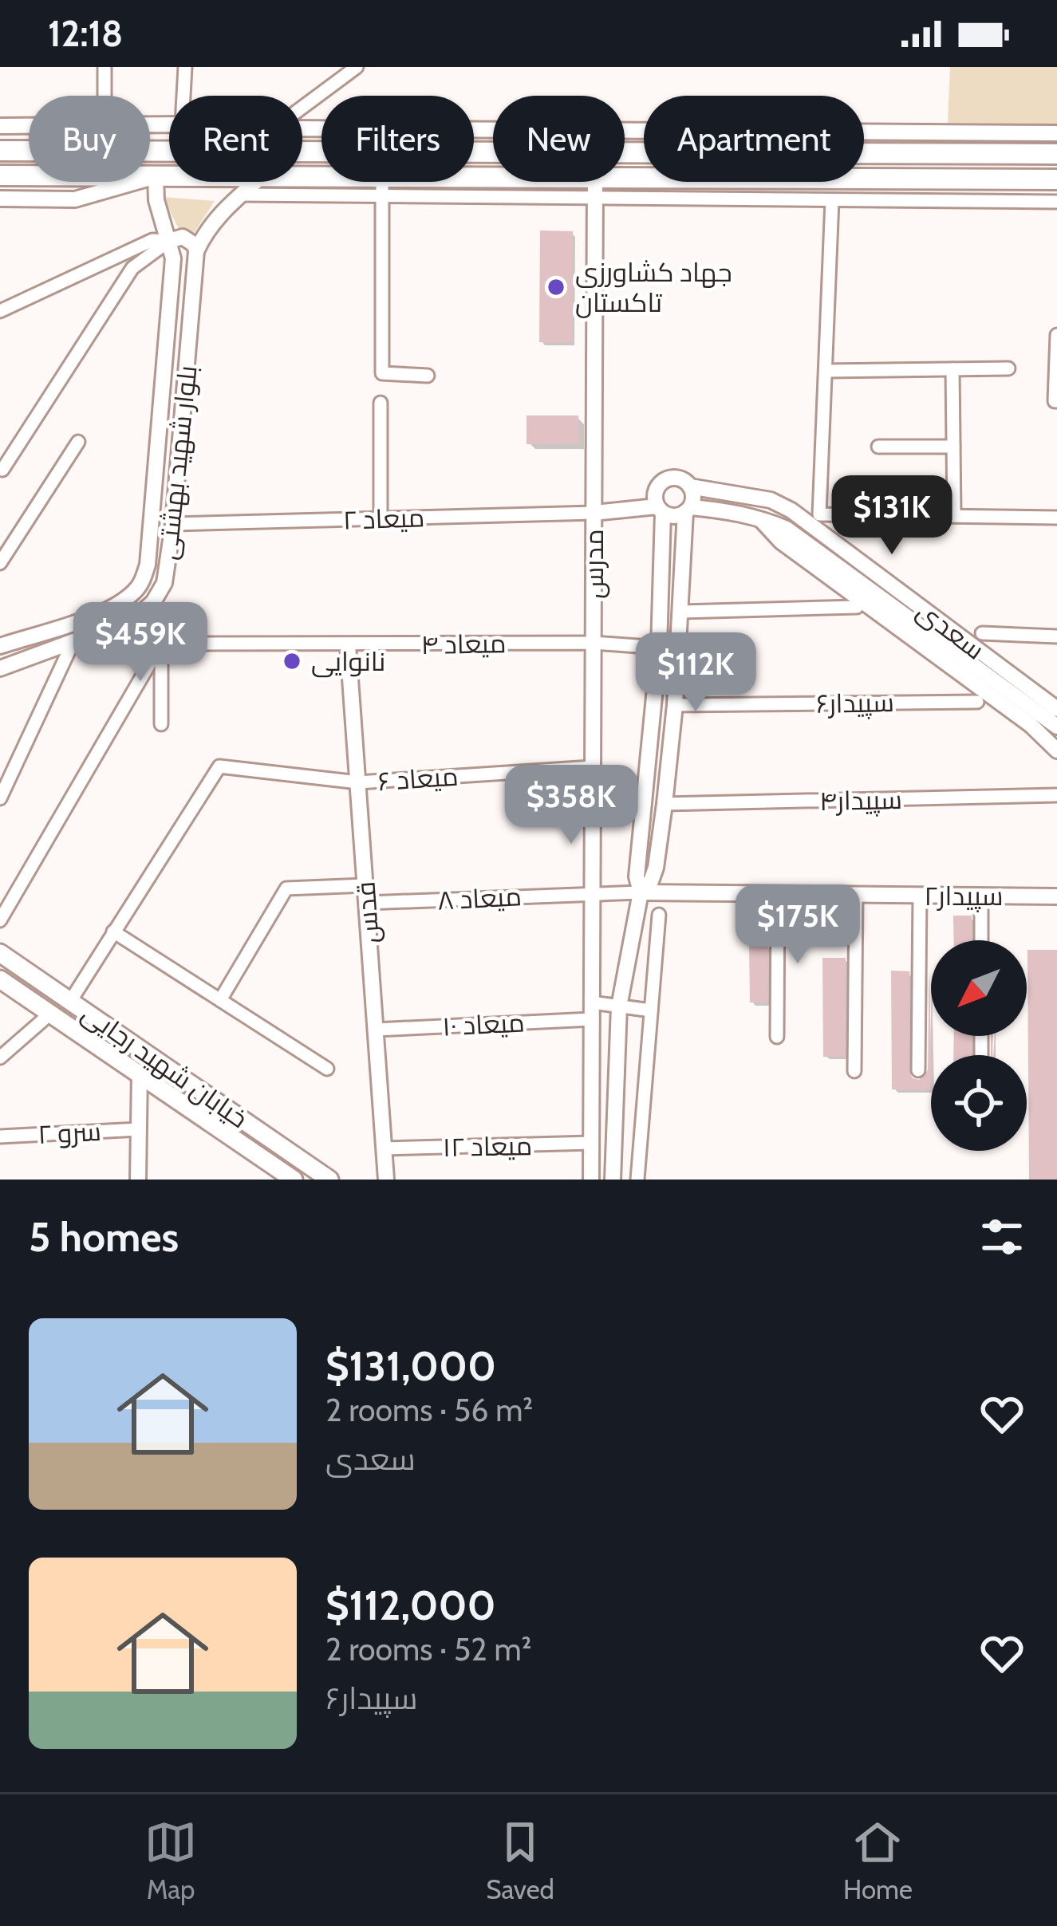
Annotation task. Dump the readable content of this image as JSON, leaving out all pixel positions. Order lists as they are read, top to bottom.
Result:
{
  "streets": {
    "main road": ["خیابان شهید رجایی"],
    "street": [
      "بلوار شهید بهشتی",
      "میعاد ۲",
      "مدرس",
      "سعدی",
      "میعاد ۴",
      "سپیدار۶",
      "میعاد ۶",
      "سپیدار۴",
      "سپیدار۲",
      "میعاد ۸",
      "قدس",
      "میعاد ۱۰",
      "سرو ۲",
      "میعاد ۱۲"
    ]
  },
  "crossings": [
    ["بلوار شهید بهشتی", "میعاد ۲"],
    ["میعاد ۲", "مدرس"],
    ["مدرس", "میعاد ۴"],
    ["مدرس", "میعاد ۶"],
    ["مدرس", "میعاد ۸"],
    ["مدرس", "میعاد ۱۰"],
    ["مدرس", "میعاد ۱۲"],
    ["میعاد ۴", "قدس"],
    ["میعاد ۶", "قدس"],
    ["سپیدار۲", "میعاد ۸"],
    ["میعاد ۸", "قدس"],
    ["قدس", "میعاد ۱۰"],
    ["قدس", "میعاد ۱۲"]
  ],
  "places": ["جهاد کشاورزی تاکستان", "نانوایی"],
  "north": "bottom left",
  "page": {
    "status": "12:18",
    "chip": [
      "Buy",
      "Rent",
      "Filters",
      "New",
      "Apartment"
    ],
    "price": [
      "$131K",
      "$459K",
      "$112K",
      "$358K",
      "$175K"
    ],
    "heading": "5 homes",
    "list": [
      {
        "name": "$131,000",
        "note": "2 rooms · 56 m² · سعدی"
      },
      {
        "name": "$112,000",
        "note": "2 rooms · 52 m² · سپیدار۶"
      }
    ],
    "tabs": ["Map", "Saved", "Home"]
  }
}
